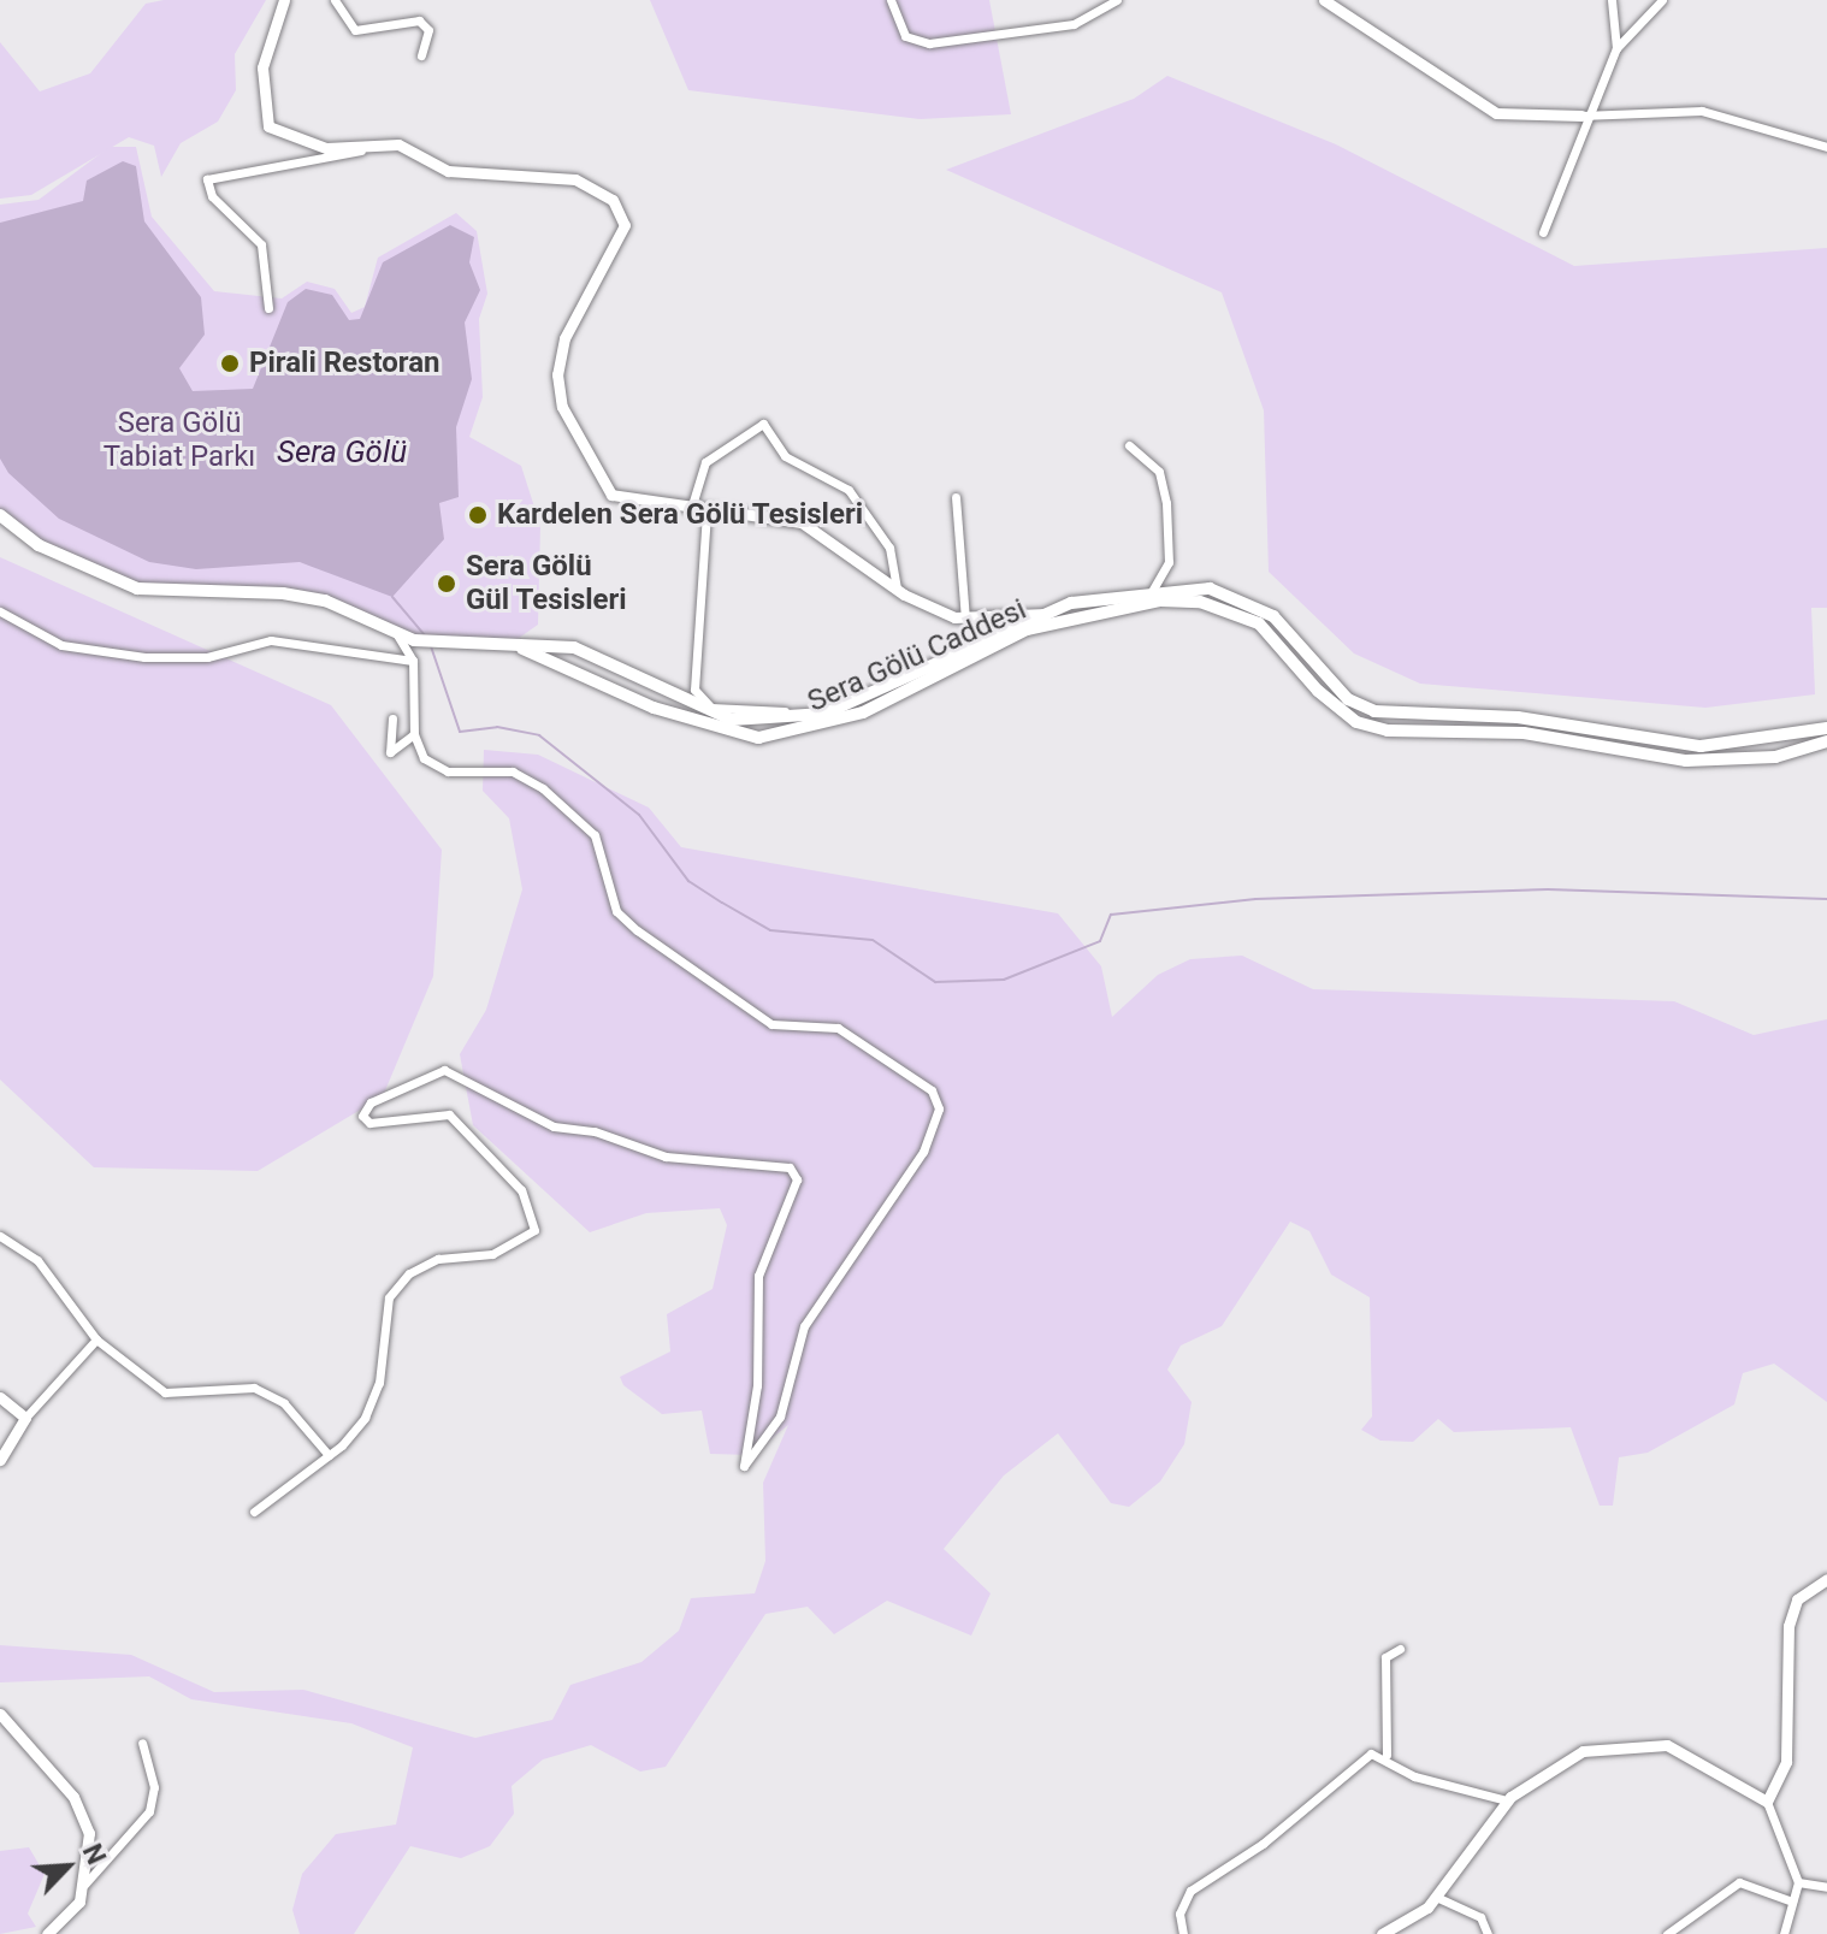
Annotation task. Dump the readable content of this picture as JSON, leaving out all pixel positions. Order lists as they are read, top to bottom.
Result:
{
  "streets": {
    "main road": ["Sera Gölü Caddesi"]
  },
  "water": ["Sera Gölü"],
  "parks": ["Sera Gölü Tabiat Parkı"],
  "places": ["Pirali Restoran", "Kardelen Sera Gölü Tesisleri", "Sera Gölü Gül Tesisleri"],
  "north": "top right"
}
